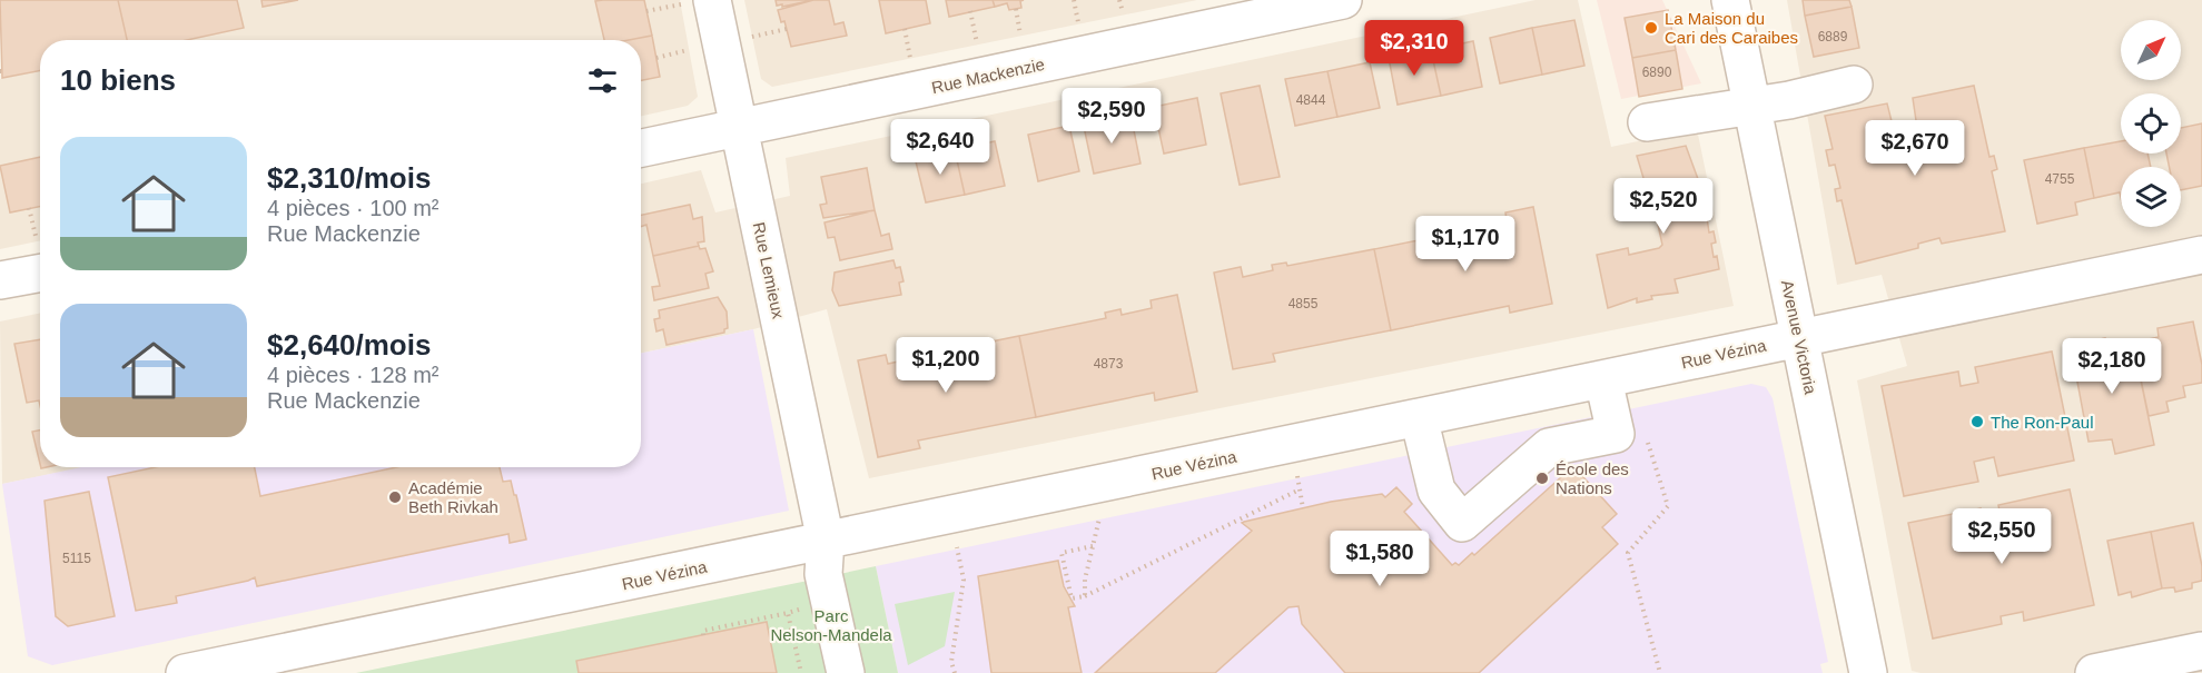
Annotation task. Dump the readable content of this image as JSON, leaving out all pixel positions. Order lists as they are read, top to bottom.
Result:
{
  "streets": {
    "street": [
      "Rue Mackenzie",
      "Rue Lemieux",
      "Avenue Victoria",
      "Rue Vézina"
    ]
  },
  "crossings": [
    ["Rue Mackenzie", "Rue Lemieux"],
    ["Rue Lemieux", "Rue Vézina"],
    ["Avenue Victoria", "Rue Vézina"]
  ],
  "parks": ["Parc Nelson-Mandela"],
  "places": [
    "La Maison du Cari des Caraibes",
    "The Ron-Paul",
    "École des Nations",
    "Académie Beth Rivkah"
  ],
  "house_numbers": [
    "6889",
    "6890",
    "4844",
    "4755",
    "4855",
    "4873",
    "5115"
  ],
  "north": "top right",
  "page": {
    "price": [
      "$2,310",
      "$2,590",
      "$2,640",
      "$2,670",
      "$2,520",
      "$1,170",
      "$1,200",
      "$2,180",
      "$2,550",
      "$1,580"
    ],
    "heading": "10 biens",
    "list": [
      {
        "name": "$2,310/mois",
        "note": "4 pièces · 100 m² · Rue Mackenzie"
      },
      {
        "name": "$2,640/mois",
        "note": "4 pièces · 128 m² · Rue Mackenzie"
      }
    ]
  }
}
